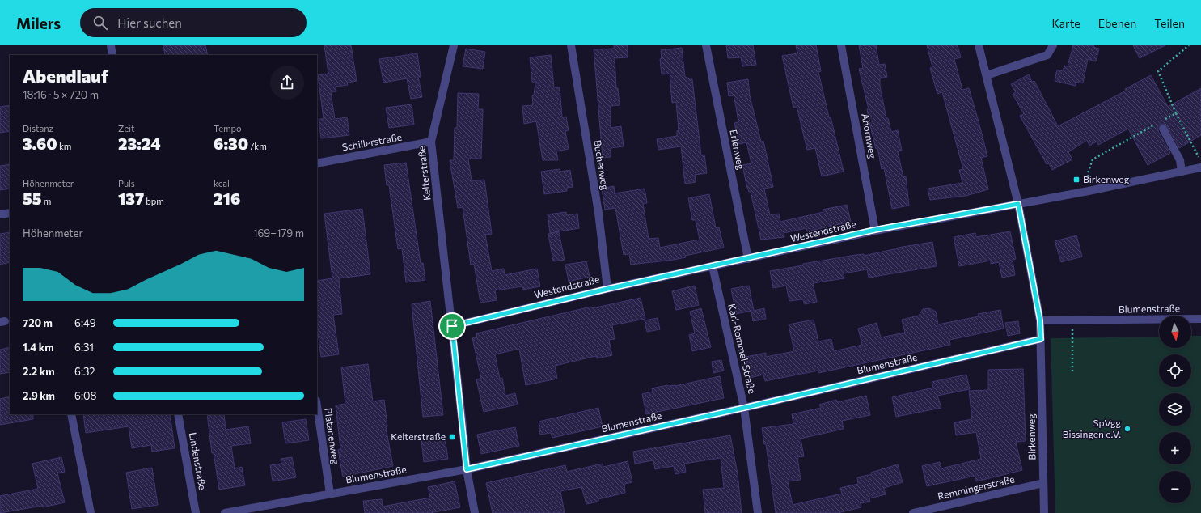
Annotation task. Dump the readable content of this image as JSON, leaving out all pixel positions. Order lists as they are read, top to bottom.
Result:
{
  "streets": {
    "street": [
      "Ahornweg",
      "Schillerstraße",
      "Erlenweg",
      "Buchenweg",
      "Kelterstraße",
      "Westendstraße",
      "Blumenstraße",
      "Karl-Rommel-Straße",
      "Platanenweg",
      "Birkenweg",
      "Lindenstraße",
      "Remmingerstraße"
    ]
  },
  "crossings": [
    ["Ahornweg", "Westendstraße"],
    ["Schillerstraße", "Kelterstraße"],
    ["Erlenweg", "Westendstraße"],
    ["Buchenweg", "Westendstraße"],
    ["Kelterstraße", "Westendstraße"],
    ["Kelterstraße", "Blumenstraße"],
    ["Westendstraße", "Karl-Rommel-Straße"],
    ["Westendstraße", "Birkenweg"],
    ["Blumenstraße", "Karl-Rommel-Straße"],
    ["Blumenstraße", "Platanenweg"],
    ["Blumenstraße", "Birkenweg"],
    ["Birkenweg", "Remmingerstraße"]
  ],
  "places": {
    "transit": ["Birkenweg", "Kelterstraße"],
    "other": ["SpVgg Bissingen e.V."]
  },
  "north": "bottom",
  "page": {
    "header": "Milers",
    "search": "Hier suchen",
    "nav": ["Karte", "Ebenen", "Teilen"],
    "heading": ["Abendlauf", "18:16 · 5 × 720 m"],
    "stats": [
      ["Distanz", "3.60 km"],
      ["Zeit", "23:24"],
      ["Tempo", "6:30 /km"],
      ["Höhenmeter", "55 m"],
      ["Puls", "137 bpm"],
      ["kcal", "216"]
    ],
    "chart": ["Höhenmeter", "169–179 m"],
    "list": [
      {
        "name": "720 m",
        "note": "6:49"
      },
      {
        "name": "1.4 km",
        "note": "6:31"
      },
      {
        "name": "2.2 km",
        "note": "6:32"
      },
      {
        "name": "2.9 km",
        "note": "6:08"
      }
    ],
    "map_buttons": ["+", "−"]
  }
}
